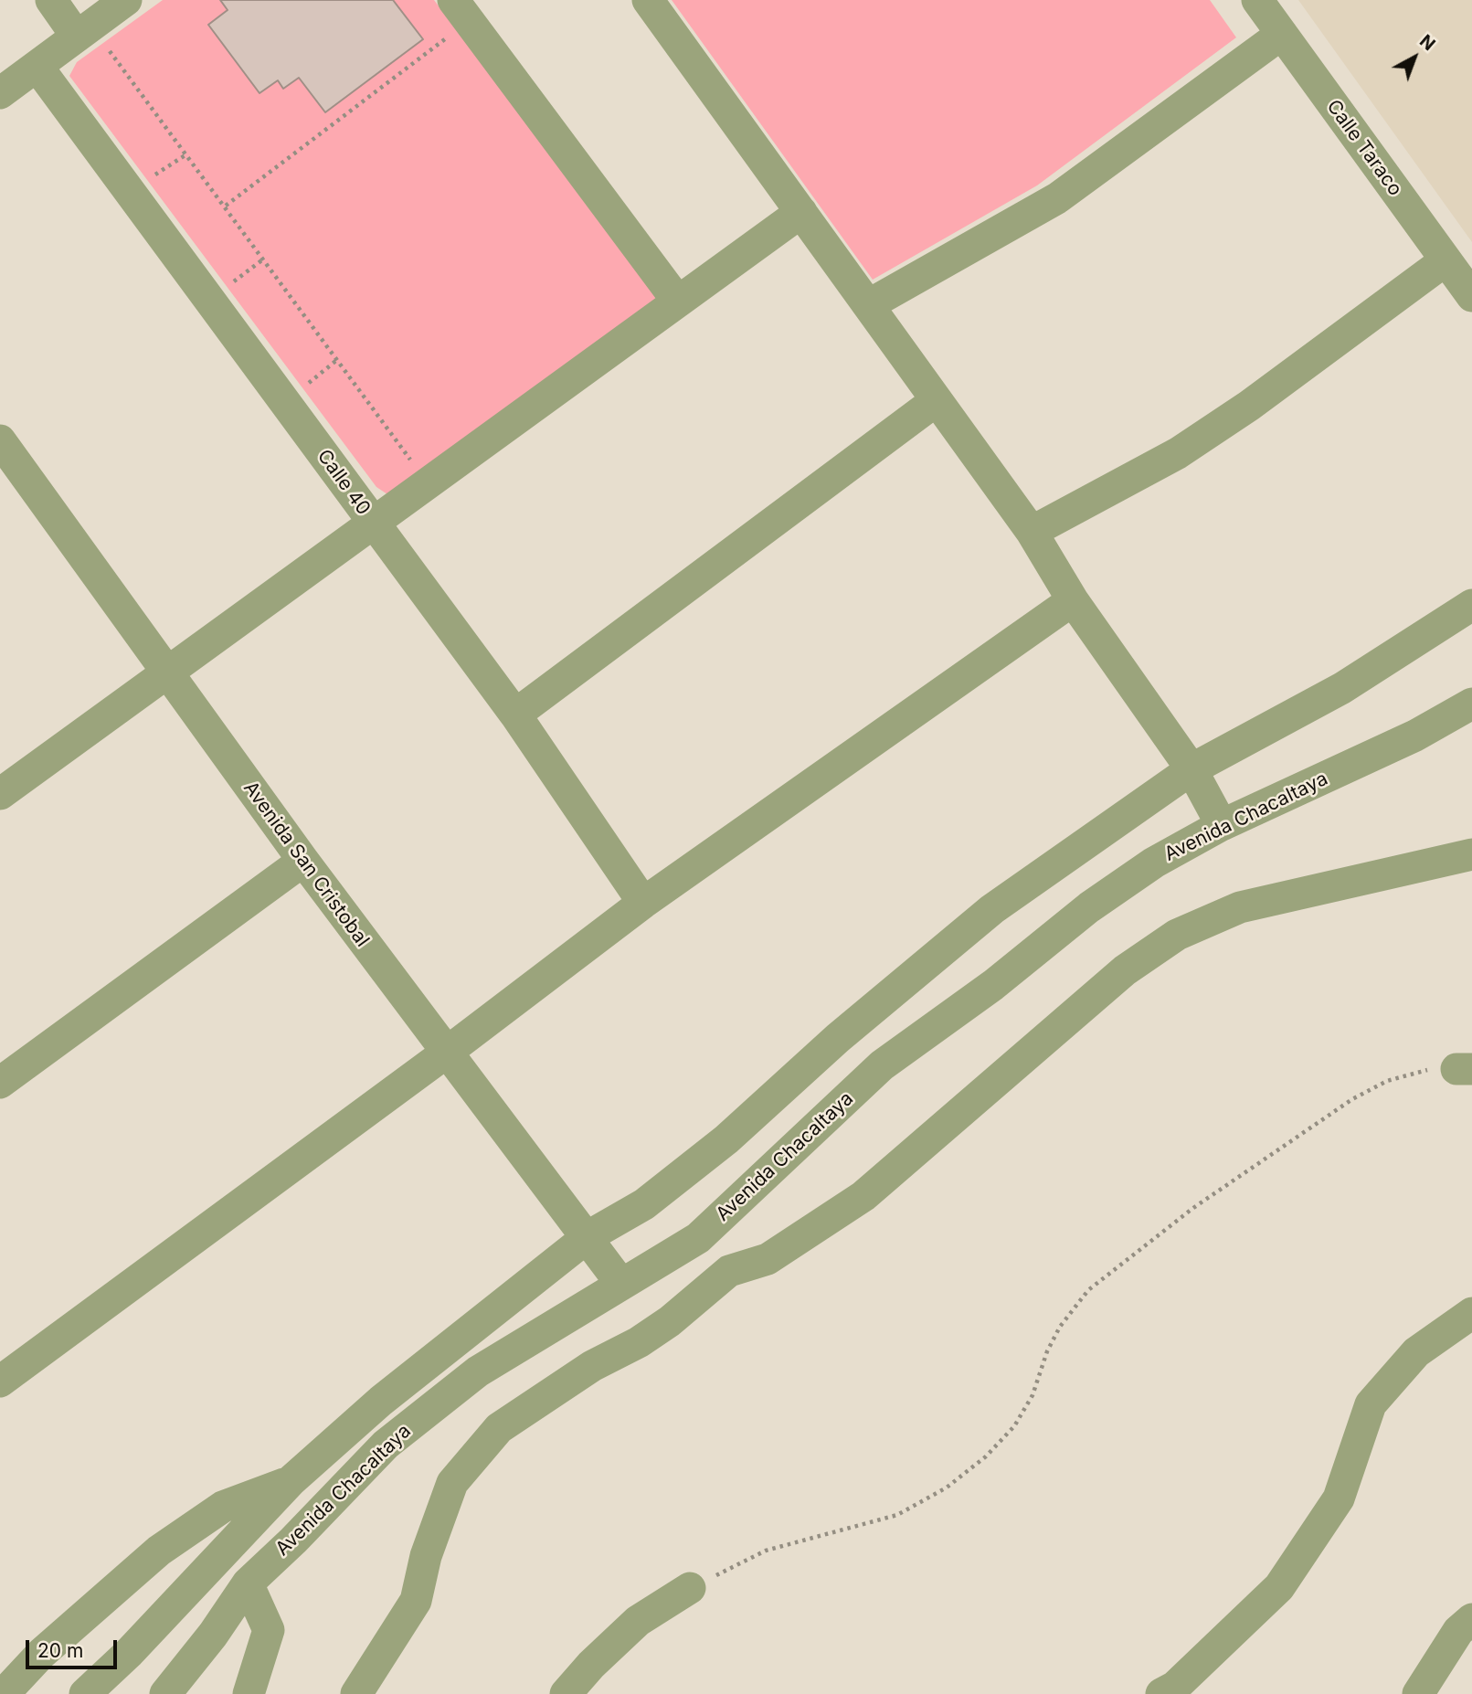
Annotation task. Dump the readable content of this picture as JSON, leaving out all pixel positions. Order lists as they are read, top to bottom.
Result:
{
  "streets": {
    "street": [
      "Calle Taraco",
      "Calle 40",
      "Avenida Chacaltaya",
      "Avenida San Cristobal"
    ]
  },
  "crossings": [
    ["Avenida Chacaltaya", "Avenida San Cristobal"]
  ],
  "scale_bar": "20 m",
  "north": "top right"
}
